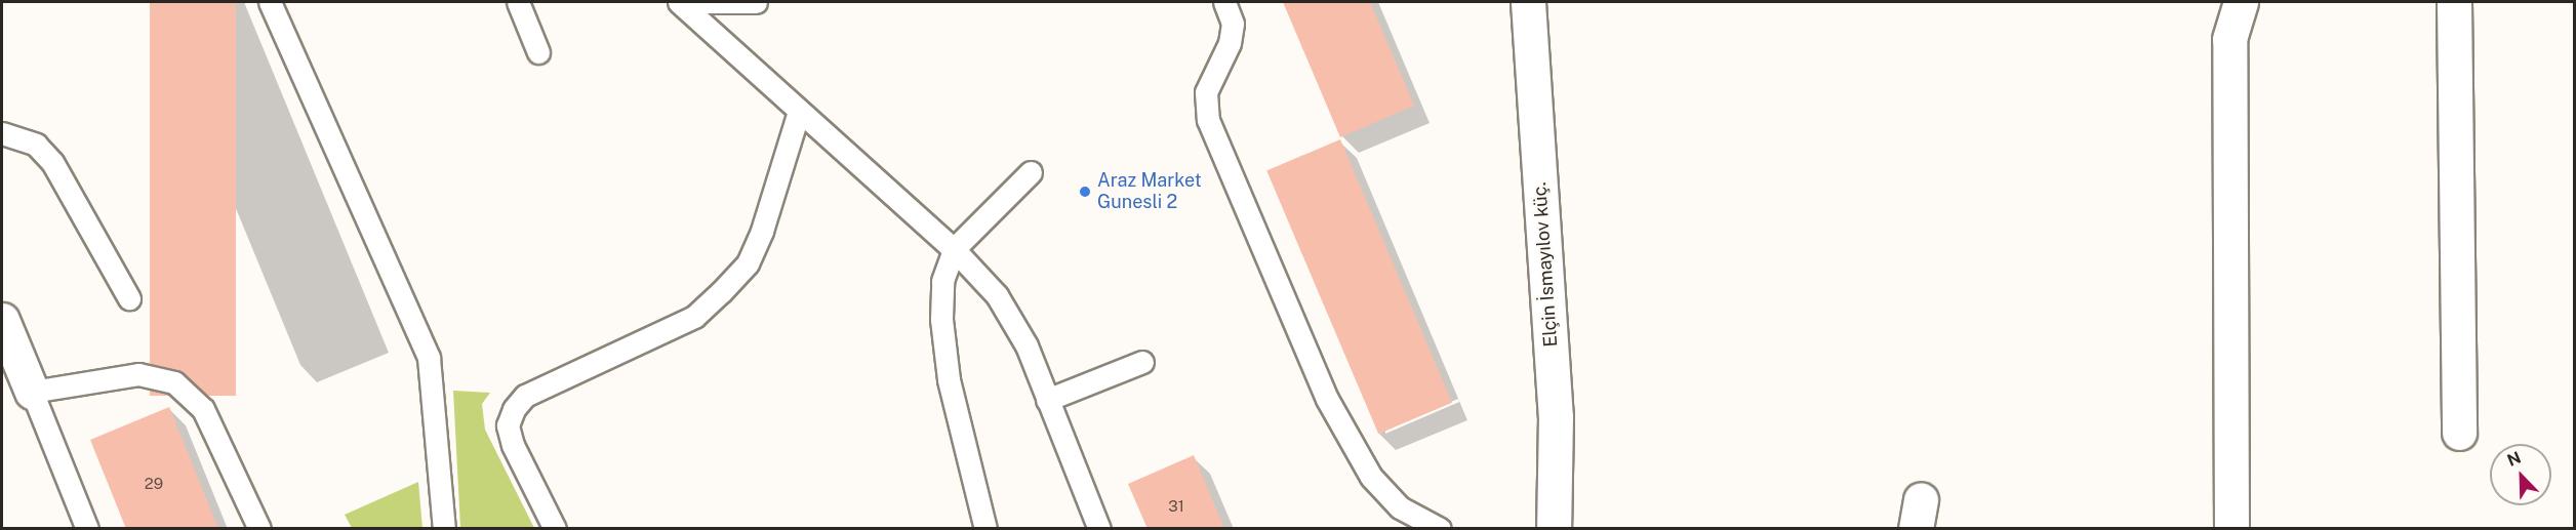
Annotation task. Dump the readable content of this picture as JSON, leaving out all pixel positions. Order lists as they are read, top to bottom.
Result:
{
  "streets": {
    "street": ["Elçin İsmayılov küç."]
  },
  "places": ["Araz Market Gunesli 2"],
  "house_numbers": ["29", "31"],
  "north": "top left"
}
